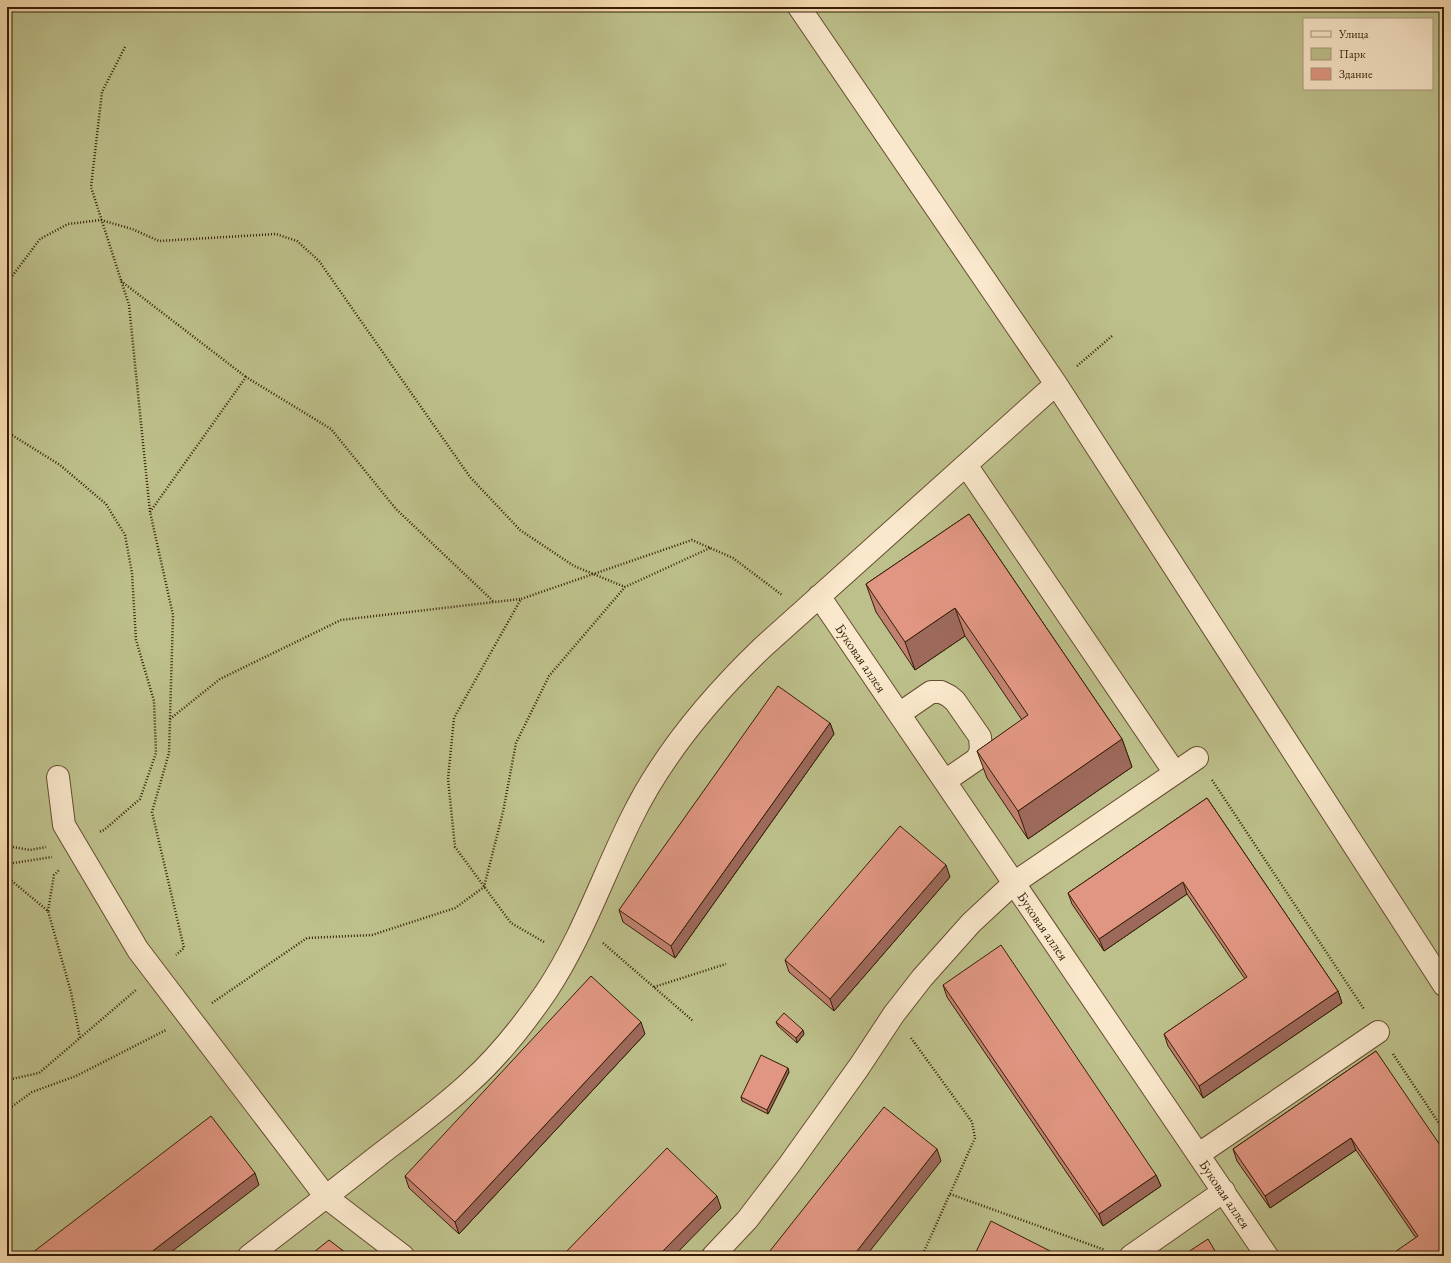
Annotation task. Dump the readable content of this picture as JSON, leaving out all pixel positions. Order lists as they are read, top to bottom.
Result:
{
  "streets": {
    "lane": ["Буковая аллея"]
  },
  "legend": ["Улица", "Парк", "Здание"]
}
